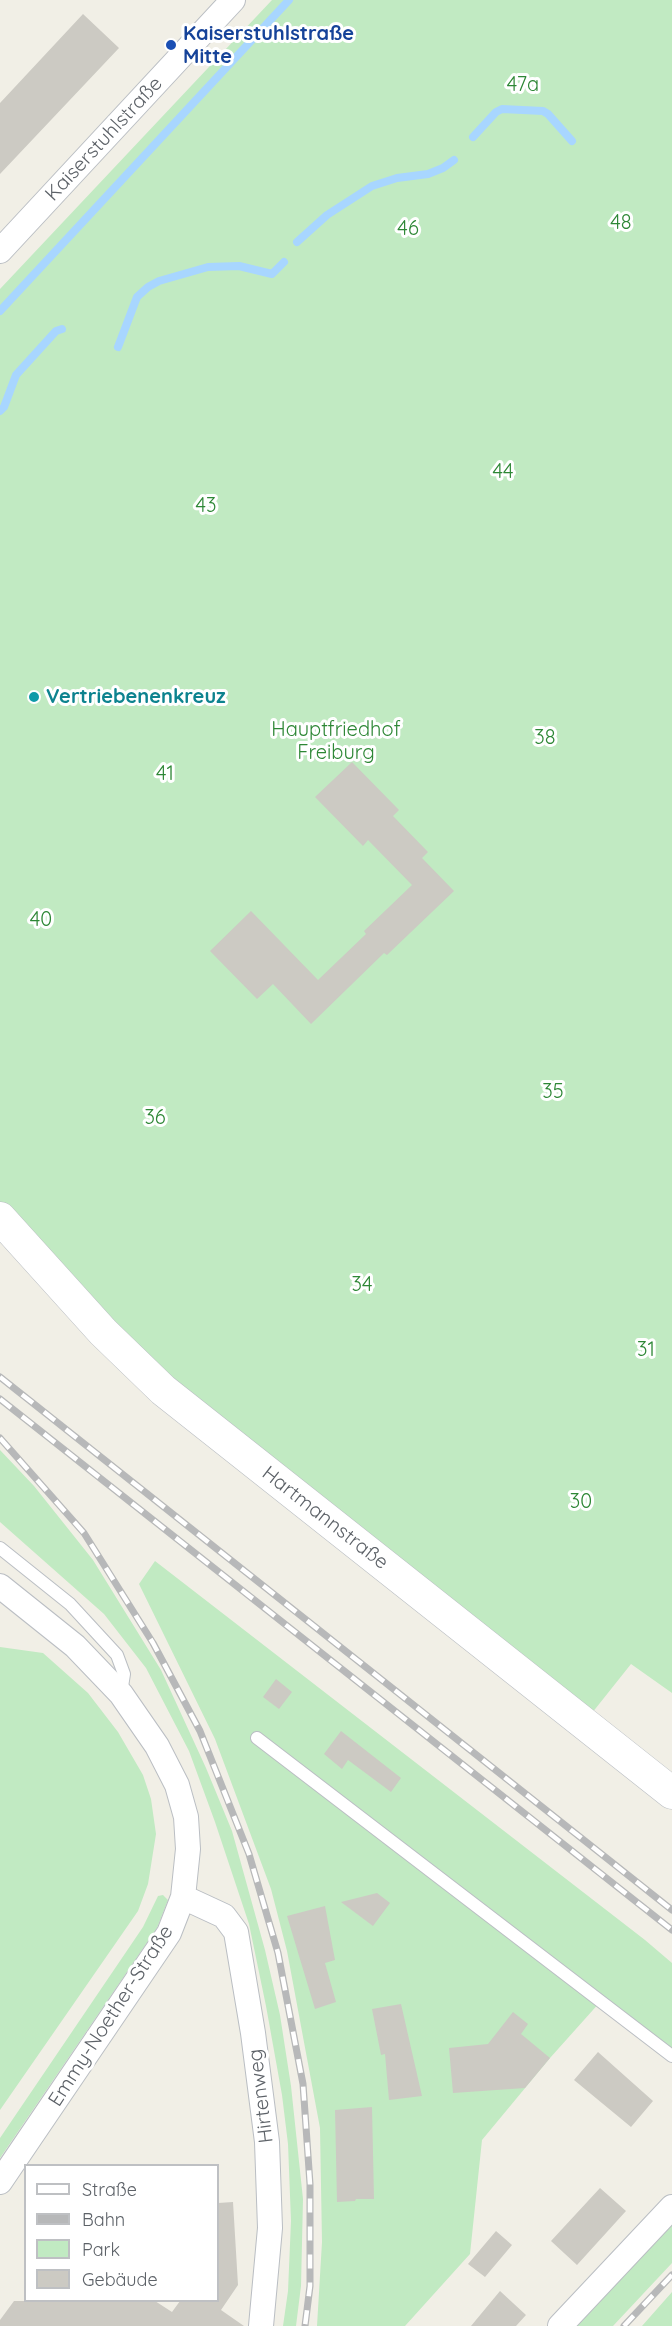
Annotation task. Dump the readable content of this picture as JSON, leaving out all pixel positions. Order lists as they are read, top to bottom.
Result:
{
  "streets": {
    "street": [
      "Kaiserstuhlstraße",
      "Hartmannstraße",
      "Emmy-Noether-Straße",
      "Hirtenweg"
    ]
  },
  "crossings": [
    ["Emmy-Noether-Straße", "Hirtenweg"]
  ],
  "parks": [
    "47a",
    "48",
    "46",
    "44",
    "43",
    "Hauptfriedhof Freiburg",
    "38",
    "41",
    "40",
    "35",
    "36",
    "34",
    "31",
    "30"
  ],
  "places": ["Kaiserstuhlstraße Mitte", "Vertriebenenkreuz"],
  "legend": [
    "Straße",
    "Bahn",
    "Park",
    "Gebäude"
  ]
}
